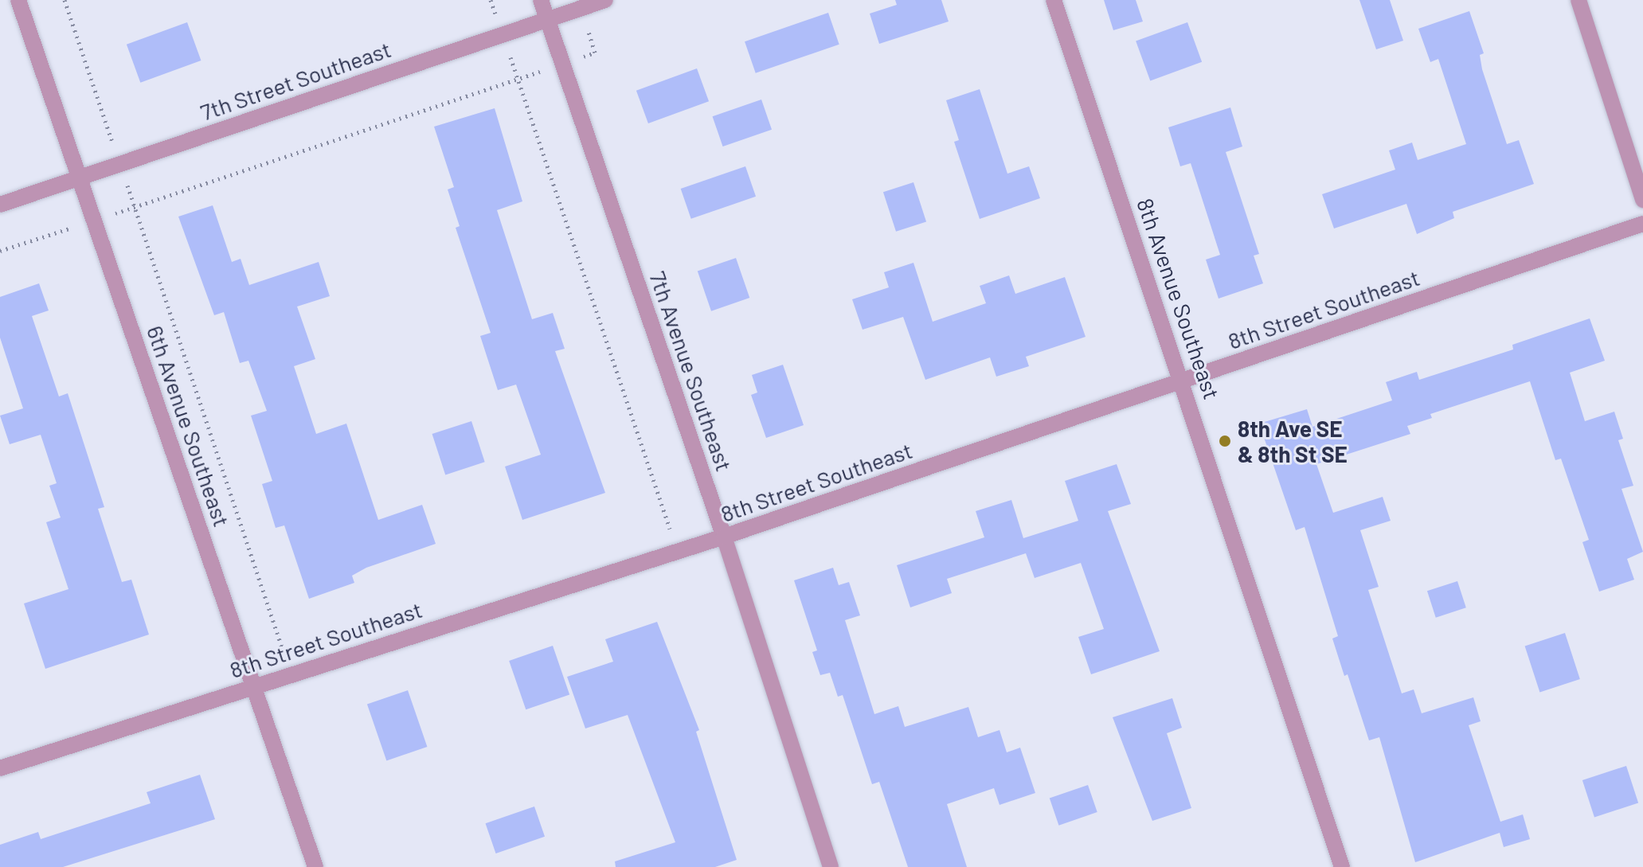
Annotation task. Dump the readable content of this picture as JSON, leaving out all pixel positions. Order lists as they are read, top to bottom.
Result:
{
  "streets": {
    "street": [
      "7th Street Southeast",
      "8th Avenue Southeast",
      "8th Street Southeast",
      "7th Avenue Southeast",
      "6th Avenue Southeast"
    ]
  },
  "crossings": [
    ["7th Street Southeast", "7th Avenue Southeast"],
    ["7th Street Southeast", "6th Avenue Southeast"],
    ["8th Avenue Southeast", "8th Street Southeast"],
    ["8th Street Southeast", "7th Avenue Southeast"],
    ["8th Street Southeast", "6th Avenue Southeast"]
  ],
  "places": ["8th Ave SE & 8th St SE"]
}
